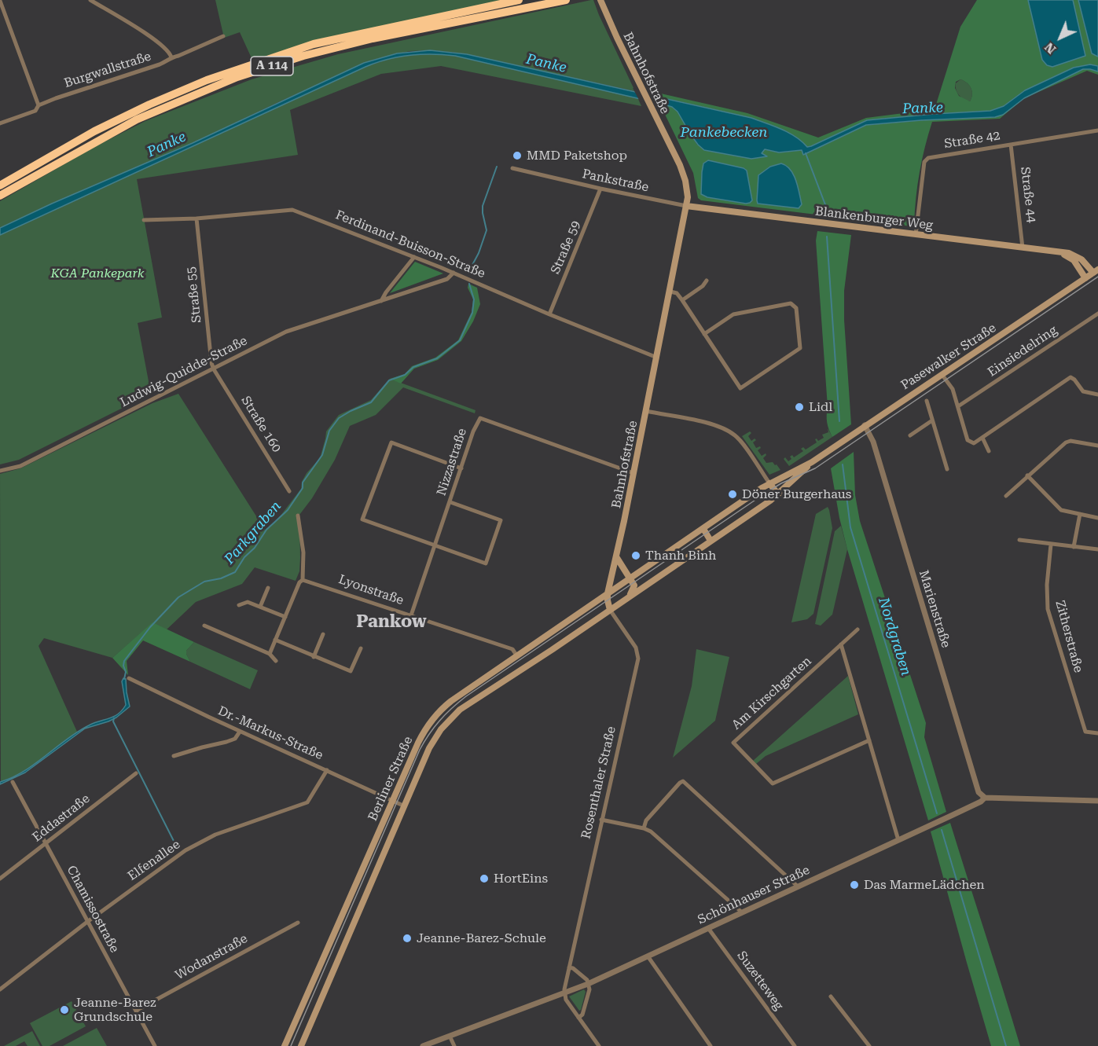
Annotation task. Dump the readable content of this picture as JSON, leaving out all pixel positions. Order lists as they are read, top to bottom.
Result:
{
  "streets": {
    "highway": ["A 114"],
    "main road": [
      "Bahnhofstraße",
      "Blankenburger Weg",
      "Pasewalker Straße",
      "Berliner Straße"
    ],
    "street": [
      "Burgwallstraße",
      "Straße 42",
      "Pankstraße",
      "Straße 44",
      "Ferdinand-Buisson-Straße",
      "Straße 59",
      "Straße 55",
      "Einsiedelring",
      "Ludwig-Quidde-Straße",
      "Straße 160",
      "Nizzastraße",
      "Lyonstraße",
      "Marienstraße",
      "Zitherstraße",
      "Am Kirschgarten",
      "Dr.-Markus-Straße",
      "Rosenthaler Straße",
      "Eddastraße",
      "Elfenallee",
      "Schönhauser Straße",
      "Chamissostraße",
      "Wodanstraße",
      "Suzetteweg"
    ]
  },
  "crossings": [
    ["Bahnhofstraße", "Pankstraße"],
    ["Bahnhofstraße", "Blankenburger Weg"],
    ["Bahnhofstraße", "Ferdinand-Buisson-Straße"],
    ["Bahnhofstraße", "Pasewalker Straße"],
    ["Bahnhofstraße", "Nizzastraße"],
    ["Bahnhofstraße", "Berliner Straße"],
    ["Straße 42", "Straße 44"],
    ["Straße 42", "Blankenburger Weg"],
    ["Pankstraße", "Blankenburger Weg"],
    ["Pankstraße", "Straße 59"],
    ["Straße 44", "Blankenburger Weg"],
    ["Blankenburger Weg", "Pasewalker Straße"],
    ["Ferdinand-Buisson-Straße", "Straße 59"],
    ["Ferdinand-Buisson-Straße", "Straße 55"],
    ["Ferdinand-Buisson-Straße", "Ludwig-Quidde-Straße"],
    ["Straße 55", "Ludwig-Quidde-Straße"],
    ["Straße 55", "Straße 160"],
    ["Pasewalker Straße", "Marienstraße"],
    ["Pasewalker Straße", "Berliner Straße"],
    ["Pasewalker Straße", "Rosenthaler Straße"],
    ["Ludwig-Quidde-Straße", "Straße 160"],
    ["Nizzastraße", "Lyonstraße"],
    ["Lyonstraße", "Berliner Straße"],
    ["Marienstraße", "Schönhauser Straße"],
    ["Dr.-Markus-Straße", "Berliner Straße"],
    ["Dr.-Markus-Straße", "Elfenallee"],
    ["Berliner Straße", "Rosenthaler Straße"],
    ["Rosenthaler Straße", "Schönhauser Straße"],
    ["Eddastraße", "Chamissostraße"],
    ["Elfenallee", "Chamissostraße"],
    ["Schönhauser Straße", "Suzetteweg"],
    ["Chamissostraße", "Wodanstraße"]
  ],
  "districts": ["Pankow"],
  "water": [
    "Panke",
    "Pankebecken",
    "Parkgraben",
    "Nordgraben"
  ],
  "parks": ["KGA Pankepark"],
  "places": [
    "MMD Paketshop",
    "Lidl",
    "Döner Burgerhaus",
    "Thanh Binh",
    "HortEins",
    "Das MarmeLädchen",
    "Jeanne-Barez-Schule",
    "Jeanne-Barez Grundschule"
  ],
  "north": "bottom left"
}
